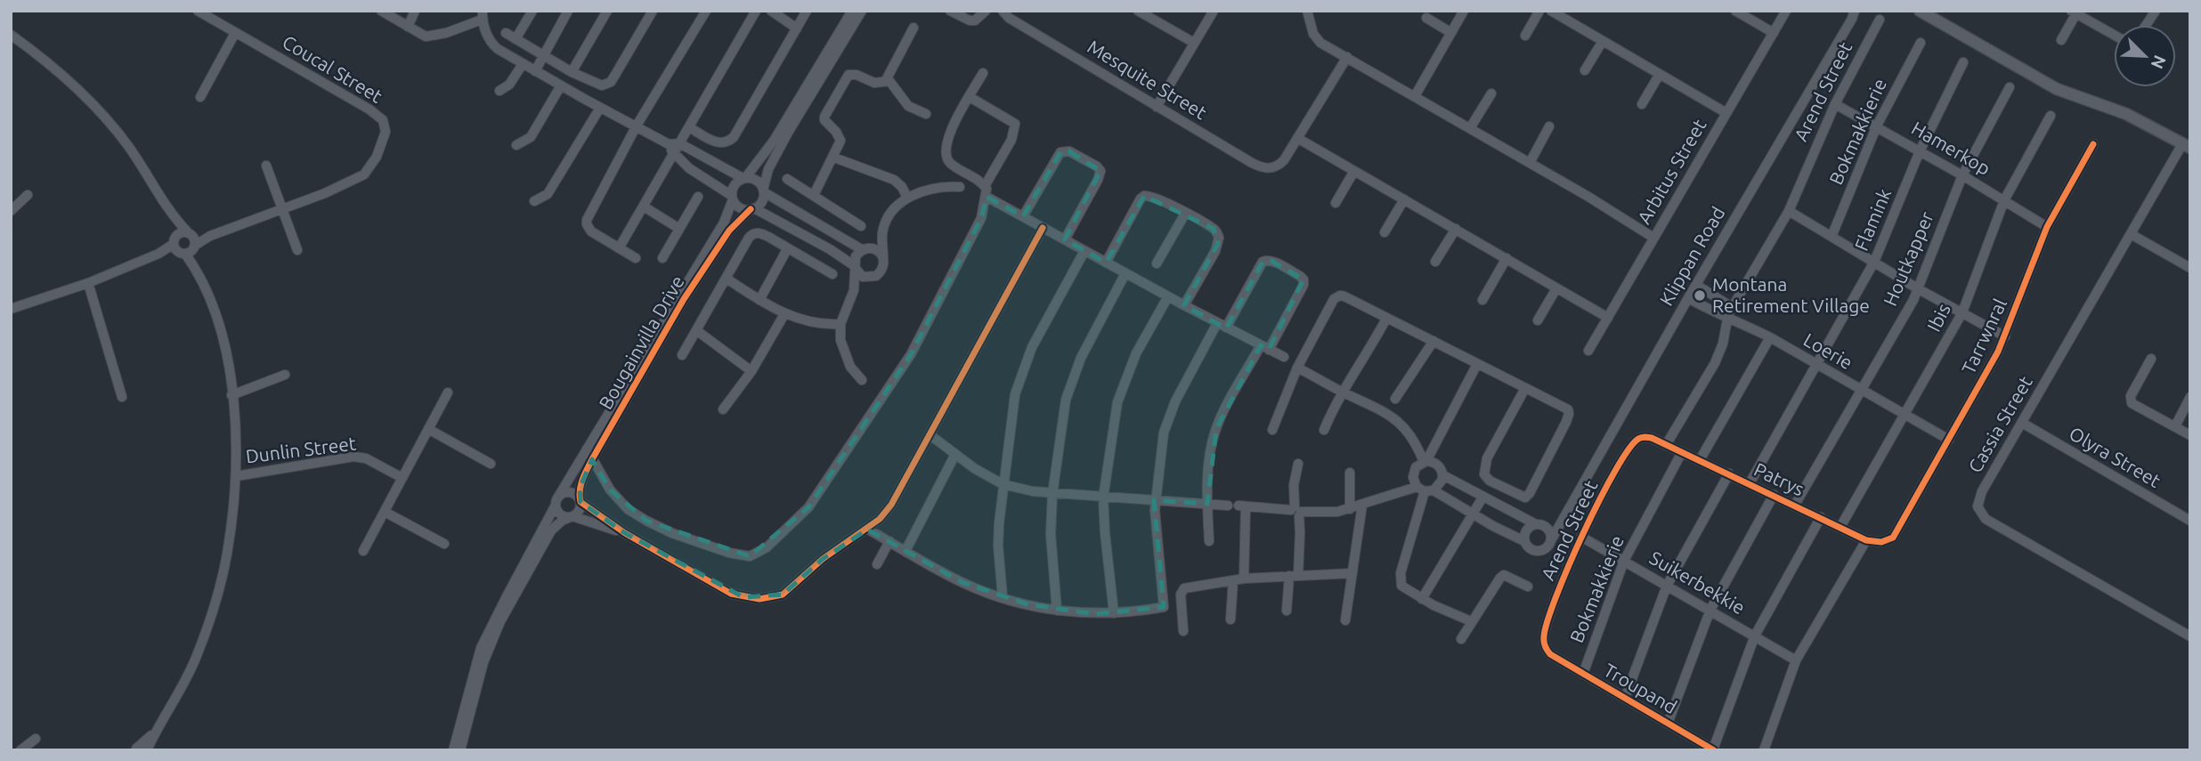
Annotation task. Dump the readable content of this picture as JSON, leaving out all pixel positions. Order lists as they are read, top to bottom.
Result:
{
  "streets": {
    "street": [
      "Coucal Street",
      "Mesquite Street",
      "Arend Street",
      "Bokmakkierie",
      "Hamerkop",
      "Arbitus Street",
      "Flamink",
      "Klippan Road",
      "Houtkapper",
      "Ibis",
      "Tarrwnral",
      "Bougainvilla Drive",
      "Loerie",
      "Cassia Street",
      "Dunlin Street",
      "Olyra Street",
      "Patrys",
      "Suikerbekkie",
      "Troupand"
    ]
  },
  "crossings": [
    ["Arend Street", "Hamerkop"],
    ["Arend Street", "Loerie"],
    ["Arend Street", "Patrys"],
    ["Arend Street", "Suikerbekkie"],
    ["Arend Street", "Troupand"],
    ["Bokmakkierie", "Hamerkop"],
    ["Bokmakkierie", "Patrys"],
    ["Bokmakkierie", "Suikerbekkie"],
    ["Bokmakkierie", "Troupand"],
    ["Hamerkop", "Flamink"],
    ["Hamerkop", "Houtkapper"],
    ["Hamerkop", "Ibis"],
    ["Hamerkop", "Tarrwnral"],
    ["Flamink", "Loerie"],
    ["Flamink", "Patrys"],
    ["Klippan Road", "Loerie"],
    ["Houtkapper", "Loerie"],
    ["Houtkapper", "Patrys"],
    ["Ibis", "Loerie"],
    ["Ibis", "Patrys"],
    ["Tarrwnral", "Loerie"],
    ["Tarrwnral", "Patrys"],
    ["Cassia Street", "Olyra Street"]
  ],
  "places": ["Montana Retirement Village"],
  "north": "bottom right"
}
